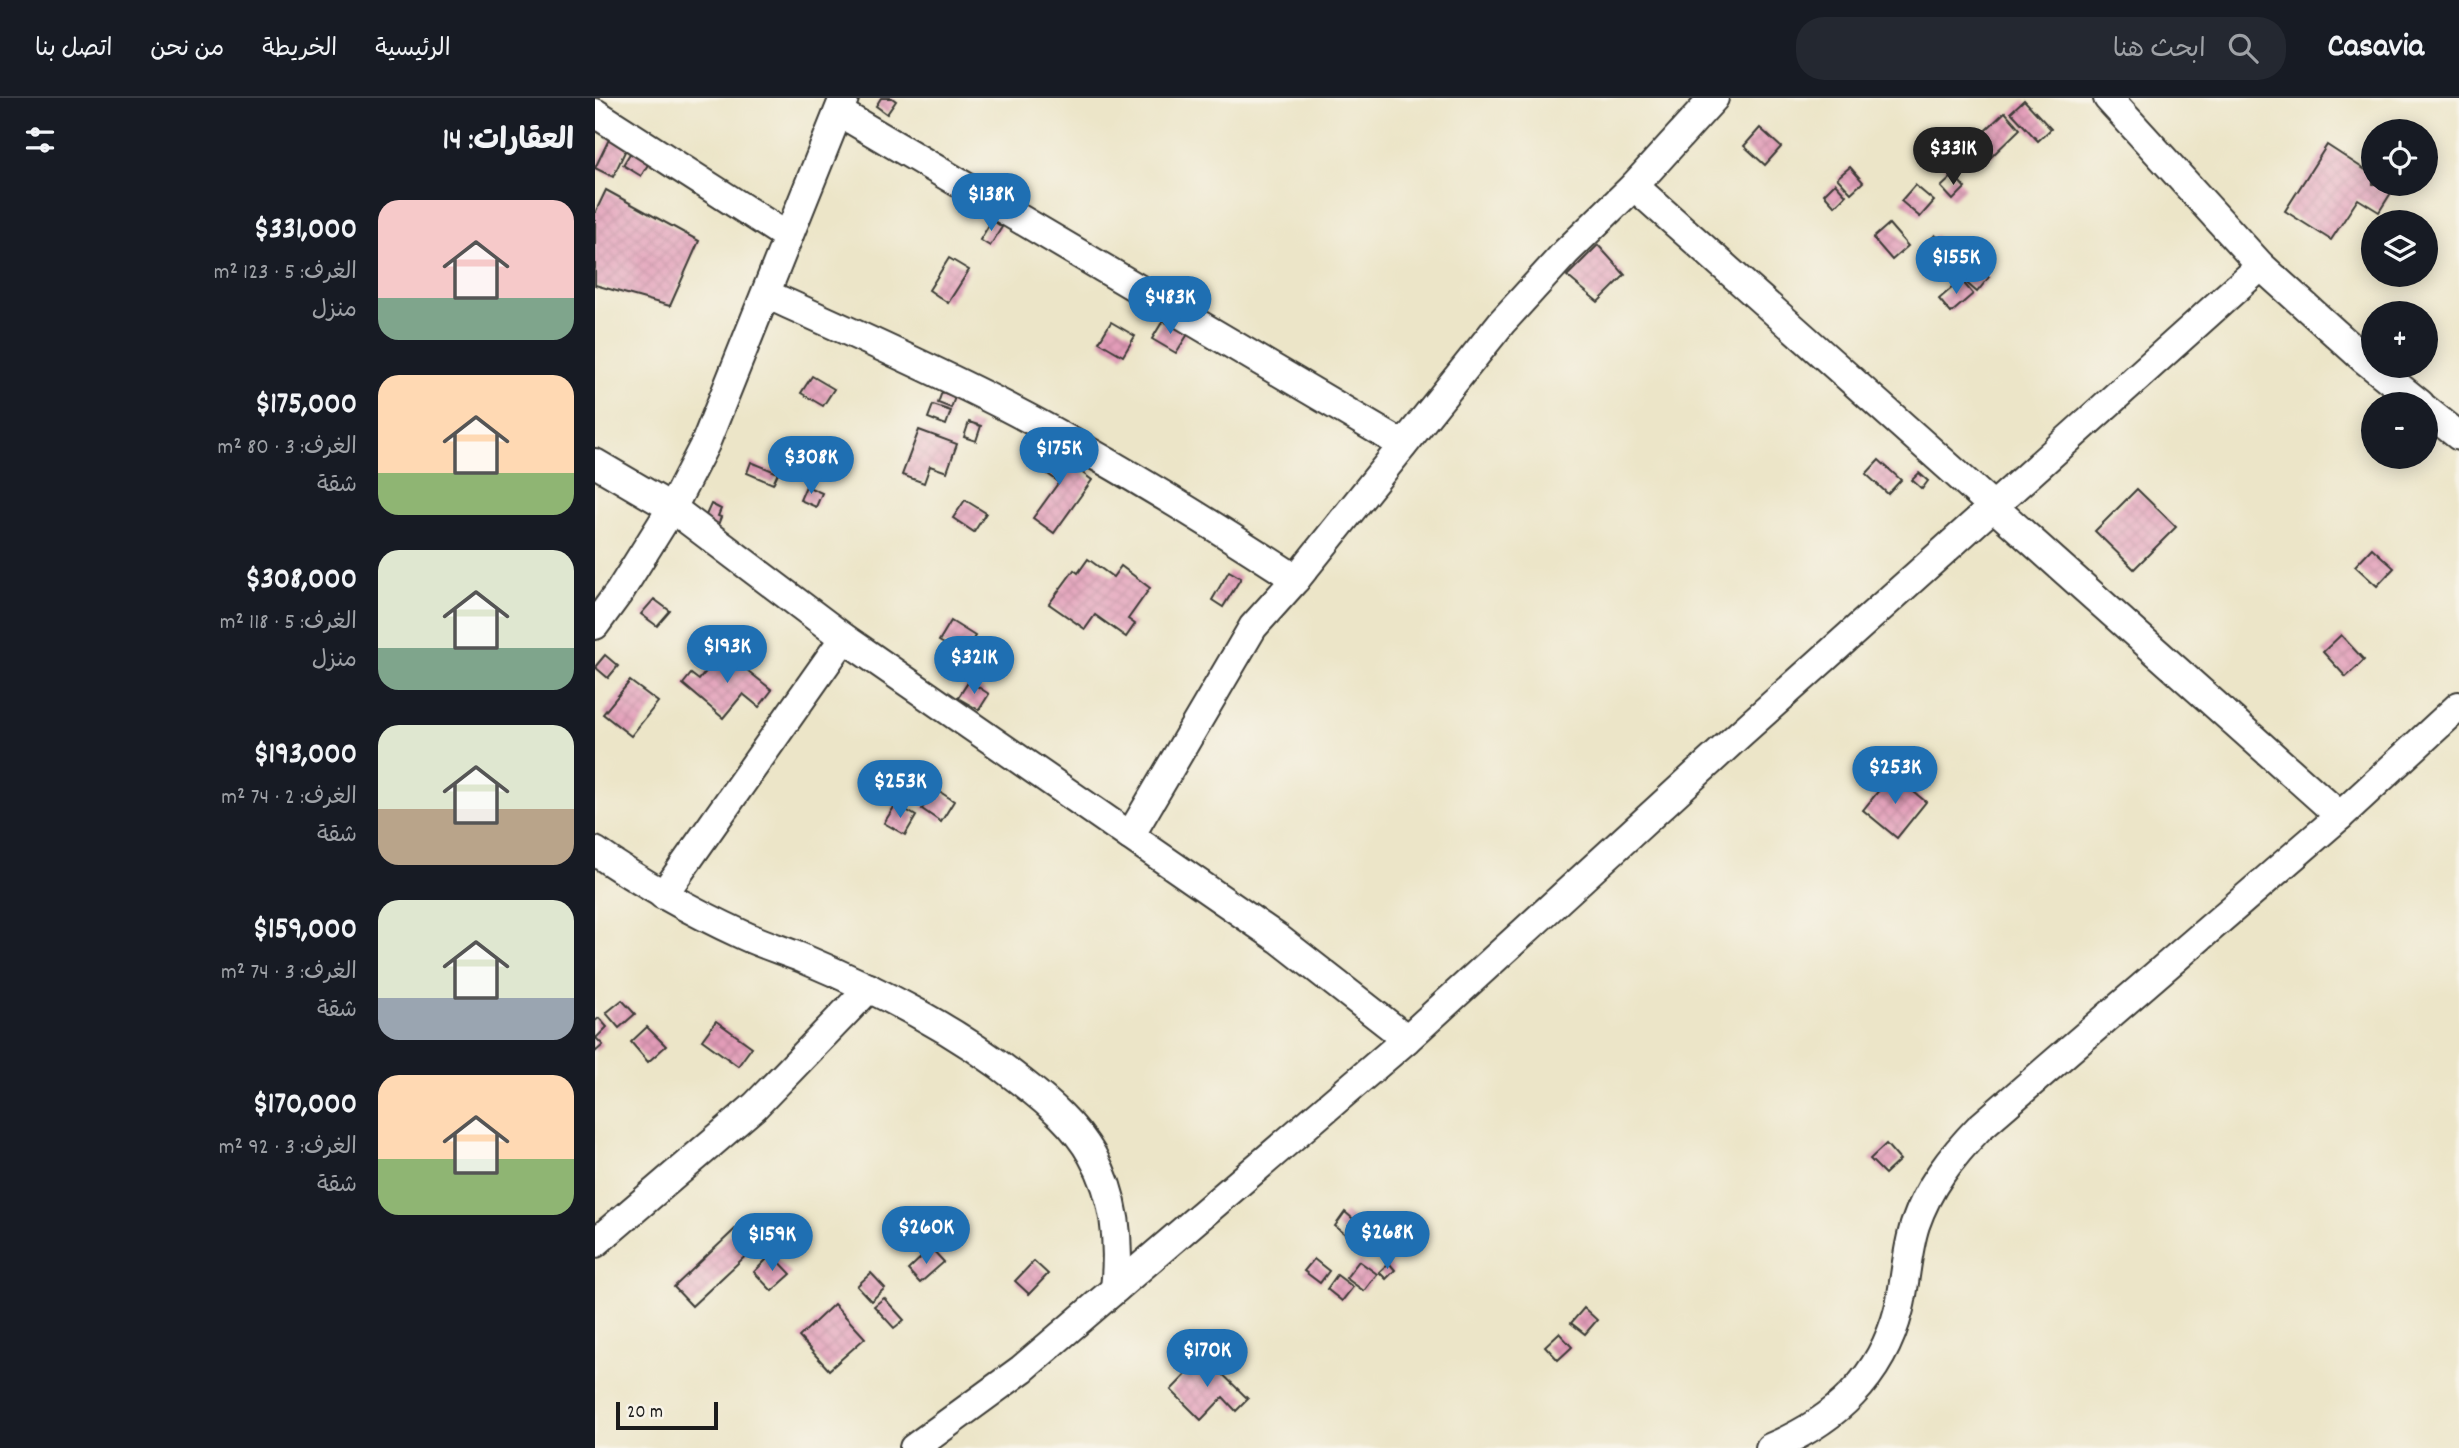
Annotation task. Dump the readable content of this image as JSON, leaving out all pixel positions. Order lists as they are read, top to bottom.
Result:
{
  "scale_bar": "20 m",
  "page": {
    "header": "Casavia",
    "search": "ابحث هنا",
    "nav": [
      "الرئيسية",
      "الخريطة",
      "من نحن",
      "اتصل بنا"
    ],
    "heading": "العقارات: 14",
    "map_buttons": ["+", "−"],
    "price": [
      "$331K",
      "$138K",
      "$155K",
      "$483K",
      "$175K",
      "$308K",
      "$193K",
      "$321K",
      "$253K",
      "$253K",
      "$260K",
      "$268K",
      "$159K",
      "$170K"
    ],
    "list": [
      {
        "name": "$331,000",
        "note": "الغرف: 5 · 123 m² · منزل"
      },
      {
        "name": "$175,000",
        "note": "الغرف: 3 · 80 m² · شقة"
      },
      {
        "name": "$308,000",
        "note": "الغرف: 5 · 118 m² · منزل"
      },
      {
        "name": "$193,000",
        "note": "الغرف: 2 · 74 m² · شقة"
      },
      {
        "name": "$159,000",
        "note": "الغرف: 3 · 74 m² · شقة"
      },
      {
        "name": "$170,000",
        "note": "الغرف: 3 · 92 m² · شقة"
      }
    ],
    "scale": "20 m"
  }
}
